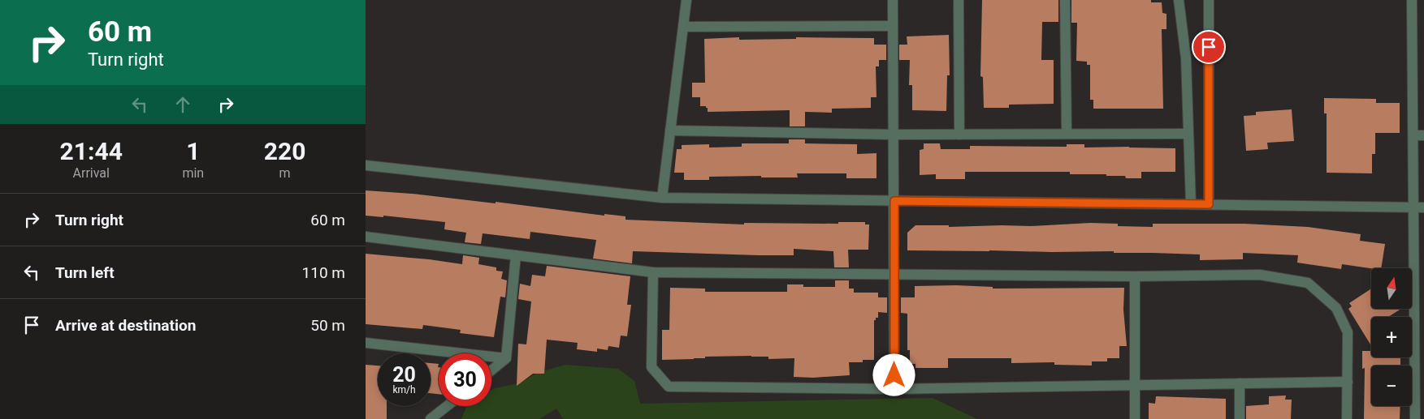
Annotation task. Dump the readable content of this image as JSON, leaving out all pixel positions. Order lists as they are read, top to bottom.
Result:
{
  "north": "top",
  "page": {
    "turn": ["60 m", "Turn right"],
    "eta": [
      "21:44",
      "Arrival",
      "1",
      "min",
      "220",
      "m"
    ],
    "list": [
      {
        "name": "Turn right",
        "value": "60 m"
      },
      {
        "name": "Turn left",
        "value": "110 m"
      },
      {
        "name": "Arrive at destination",
        "value": "50 m"
      }
    ],
    "map_buttons": ["+", "−"],
    "speed": "20 km/h",
    "limit": "30"
  }
}
